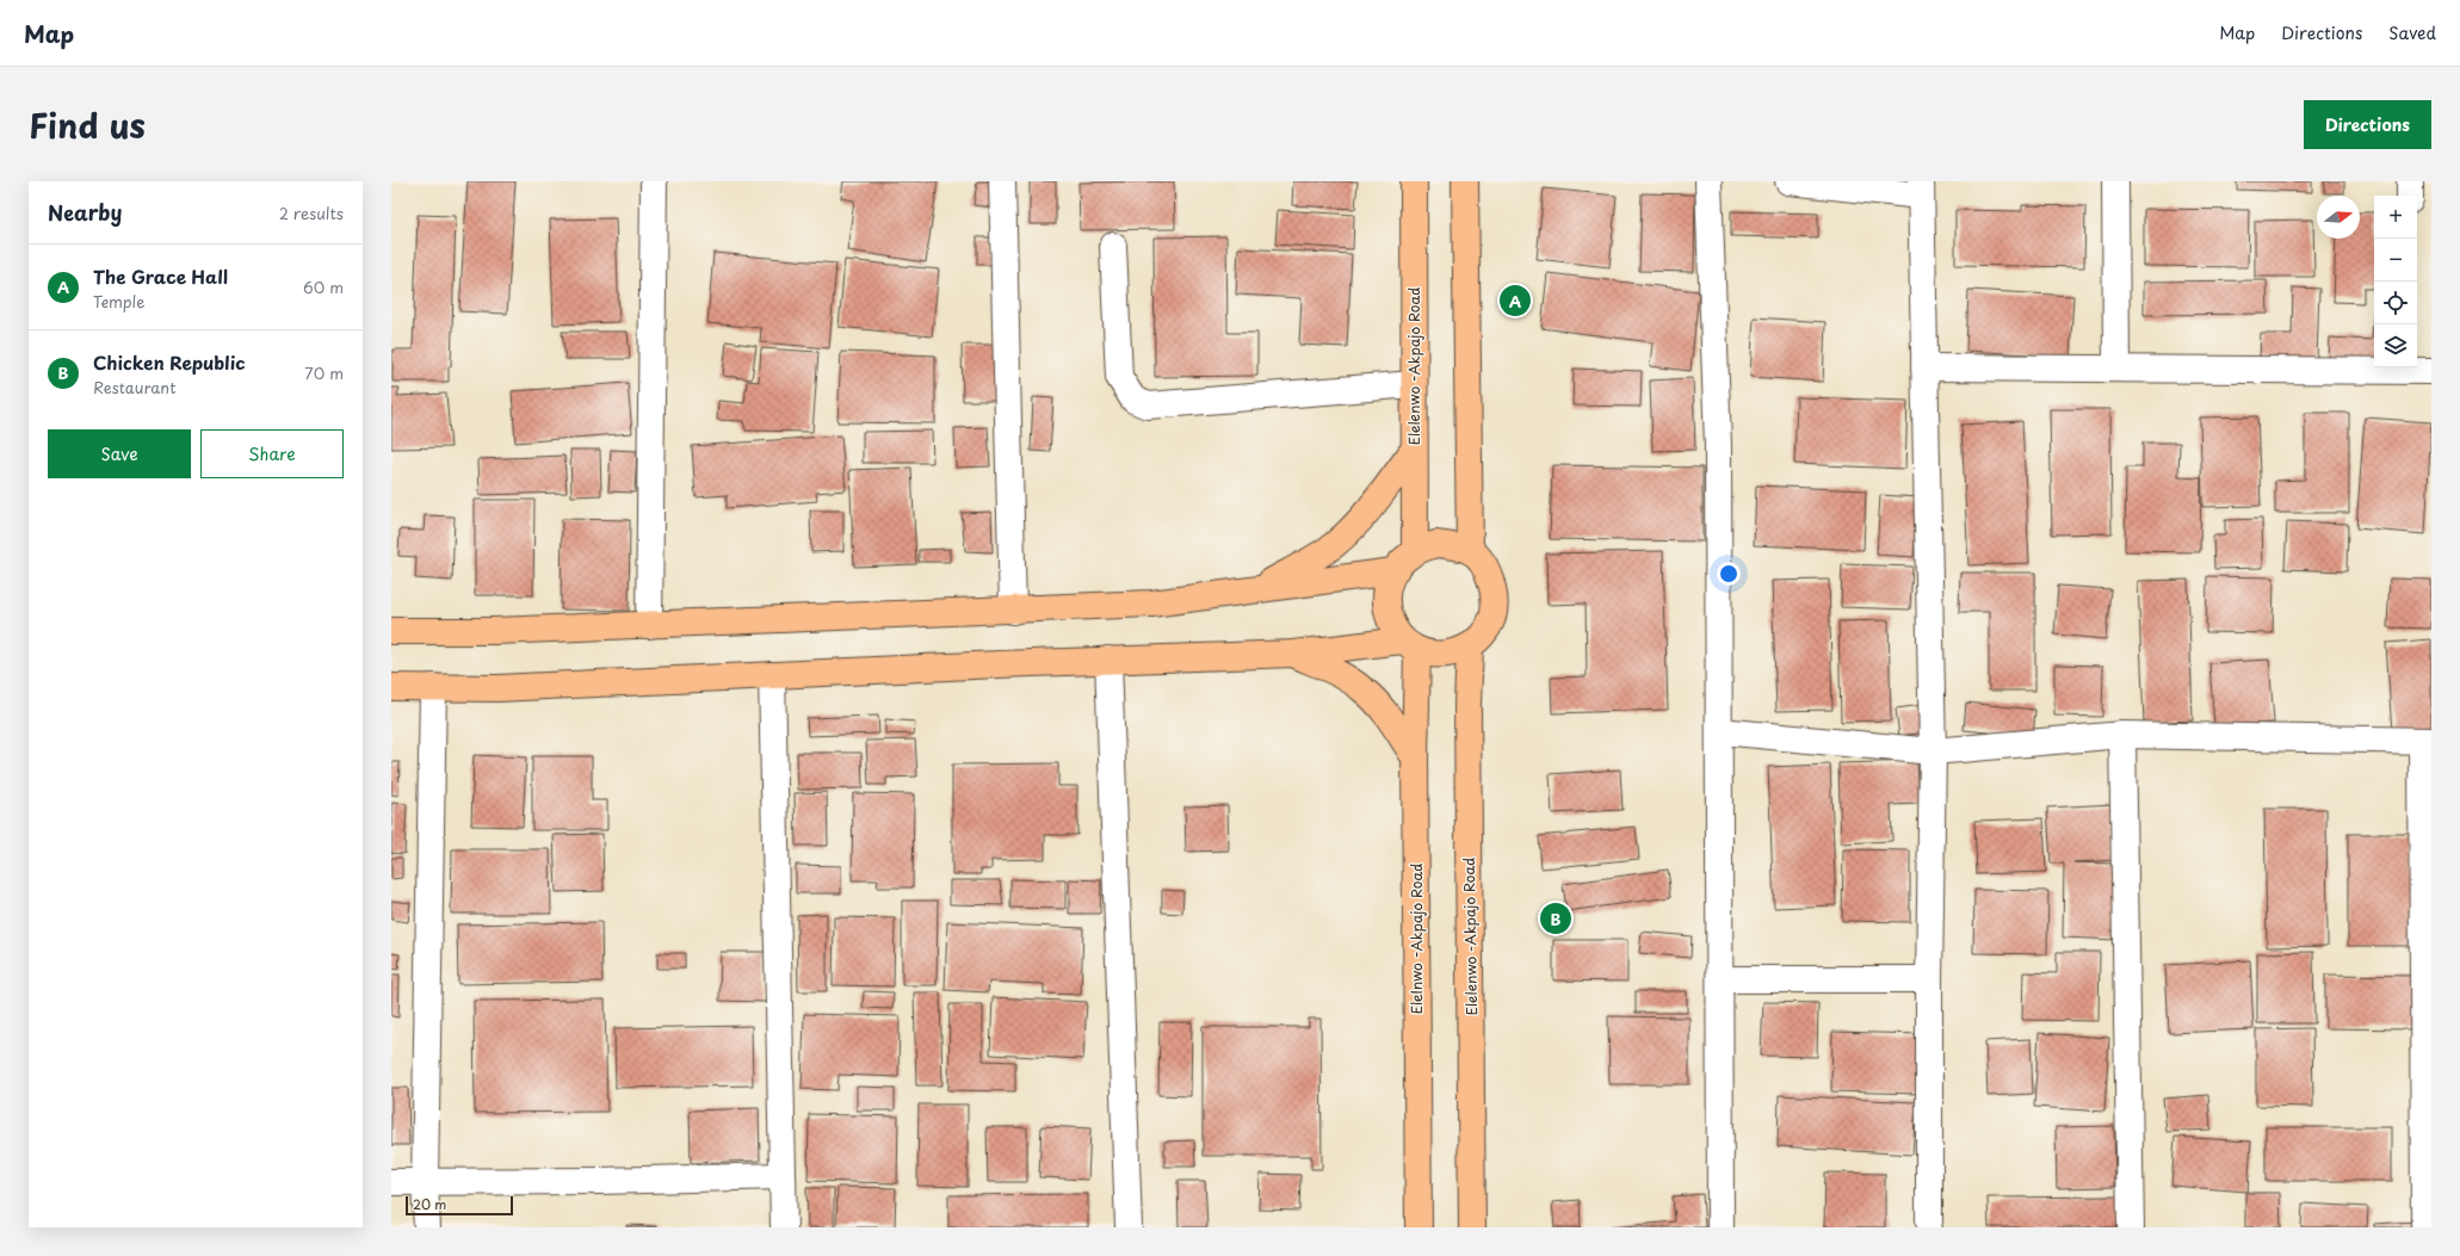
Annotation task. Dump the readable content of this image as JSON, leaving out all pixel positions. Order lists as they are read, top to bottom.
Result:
{
  "streets": {
    "main road": ["Elelenwo -Akpajo Road", "Elelnwo -Akpajo Road"]
  },
  "crossings": [
    ["Elelenwo -Akpajo Road", "Elelnwo -Akpajo Road"]
  ],
  "scale_bar": "20 m",
  "north": "right",
  "page": {
    "header": "Map",
    "nav": ["Map", "Directions", "Saved"],
    "title": "Find us",
    "buttons": [
      "Directions",
      ["Save", "Share"]
    ],
    "heading": ["Nearby", "2 results"],
    "map_buttons": ["+", "−"],
    "list": [
      {
        "mark": "A",
        "name": "The Grace Hall",
        "note": "Temple",
        "value": "60 m"
      },
      {
        "mark": "B",
        "name": "Chicken Republic",
        "note": "Restaurant",
        "value": "70 m"
      }
    ],
    "pins": ["A", "B"],
    "scale": "20 m"
  }
}
